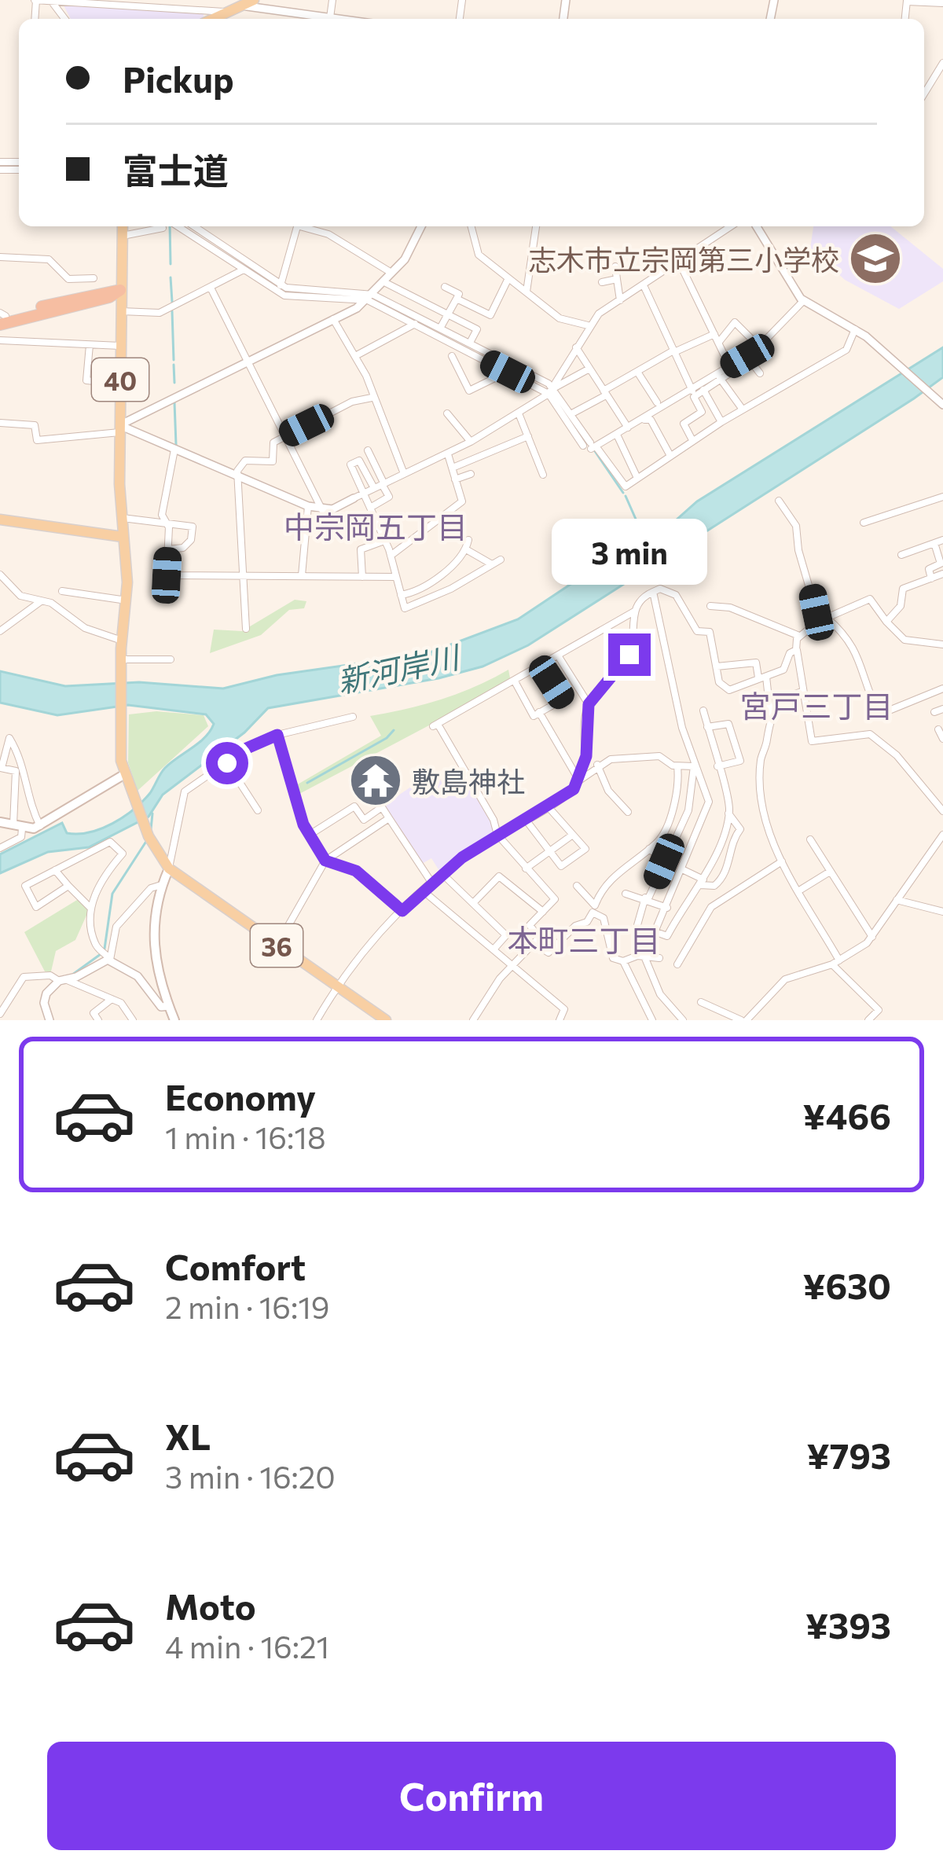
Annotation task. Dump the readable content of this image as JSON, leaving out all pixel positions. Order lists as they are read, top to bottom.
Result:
{
  "streets": {
    "main road": ["40", "36"]
  },
  "crossings": [
    ["40", "36"]
  ],
  "districts": ["中宗岡五丁目", "宮戸三丁目", "本町三丁目"],
  "water": ["新河岸川"],
  "places": {
    "school or university": ["志木市立宗岡第三小学校"],
    "temple": ["敷島神社"]
  },
  "page": {
    "banner": ["Pickup", "富士道"],
    "bubble": "3 min",
    "list": [
      {
        "name": "Economy",
        "note": "1 min · 16:18",
        "value": "¥466"
      },
      {
        "name": "Comfort",
        "note": "2 min · 16:19",
        "value": "¥630"
      },
      {
        "name": "XL",
        "note": "3 min · 16:20",
        "value": "¥793"
      },
      {
        "name": "Moto",
        "note": "4 min · 16:21",
        "value": "¥393"
      }
    ],
    "buttons": "Confirm"
  }
}
